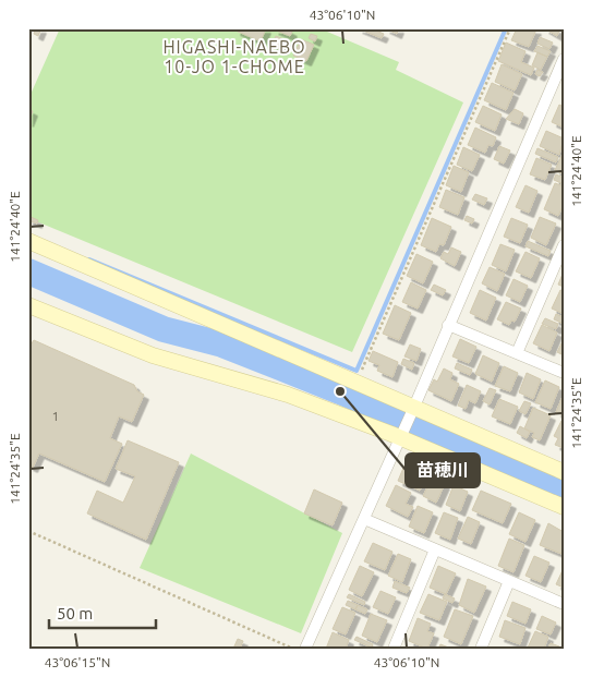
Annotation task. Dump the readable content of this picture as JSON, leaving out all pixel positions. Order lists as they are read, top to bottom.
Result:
{
  "districts": ["HIGASHI-NAEBO 10-JO 1-CHOME"],
  "places": ["苗穂川"],
  "house_numbers": ["1"],
  "scale_bar": "50 m",
  "coordinates": [
    "43°06'10\"N",
    "141°24'40\"E",
    "141°24'35\"E",
    "43°06'15\"N"
  ]
}
